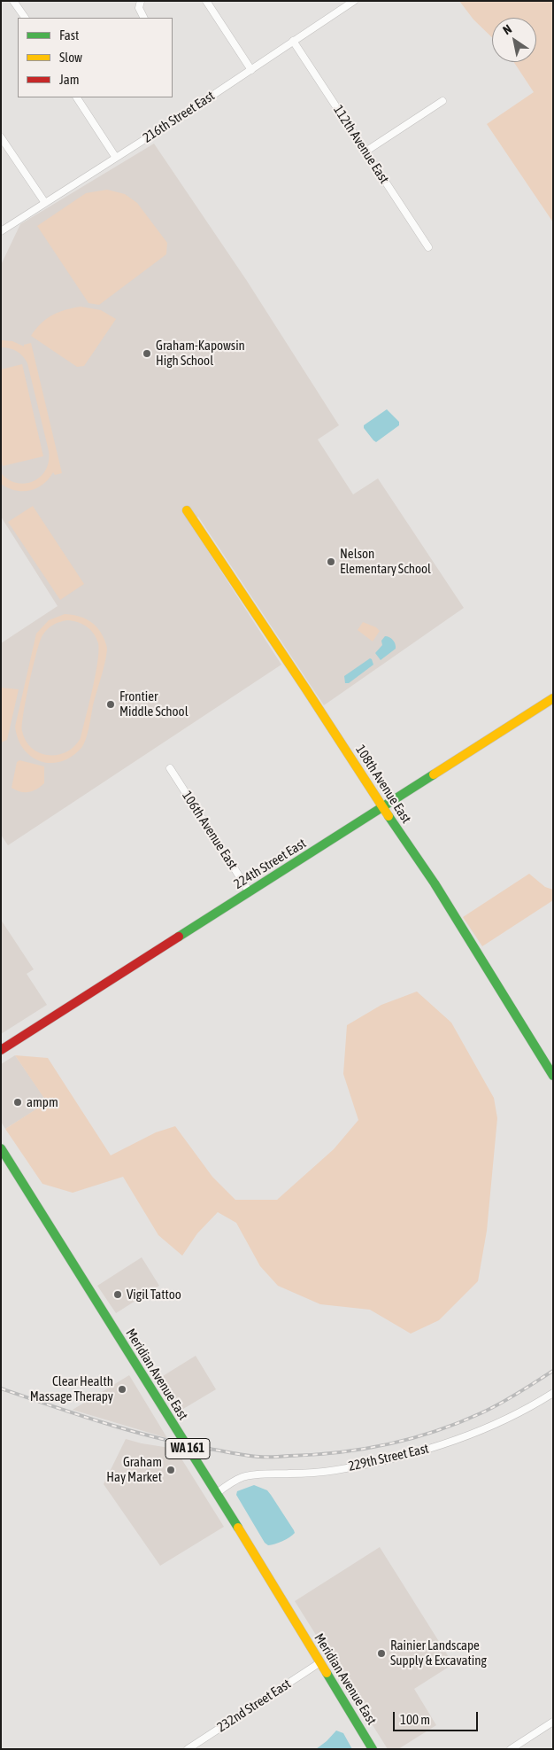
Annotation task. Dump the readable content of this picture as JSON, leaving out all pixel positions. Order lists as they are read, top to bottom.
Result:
{
  "streets": {
    "main road": [
      "108th Avenue East",
      "224th Street East",
      "Meridian Avenue East",
      "WA 161"
    ],
    "street": [
      "216th Street East",
      "112th Avenue East",
      "106th Avenue East",
      "229th Street East",
      "232nd Street East"
    ]
  },
  "crossings": [
    ["216th Street East", "112th Avenue East"],
    ["108th Avenue East", "224th Street East"],
    ["106th Avenue East", "224th Street East"],
    ["Meridian Avenue East", "229th Street East"],
    ["Meridian Avenue East", "232nd Street East"]
  ],
  "places": [
    "Graham-Kapowsin High School",
    "Nelson Elementary School",
    "Frontier Middle School",
    "ampm",
    "Vigil Tattoo",
    "Clear Health Massage Therapy",
    "Graham Hay Market",
    "Rainier Landscape Supply & Excavating"
  ],
  "legend": ["Fast", "Slow", "Jam"],
  "scale_bar": "100 m",
  "north": "top left"
}
